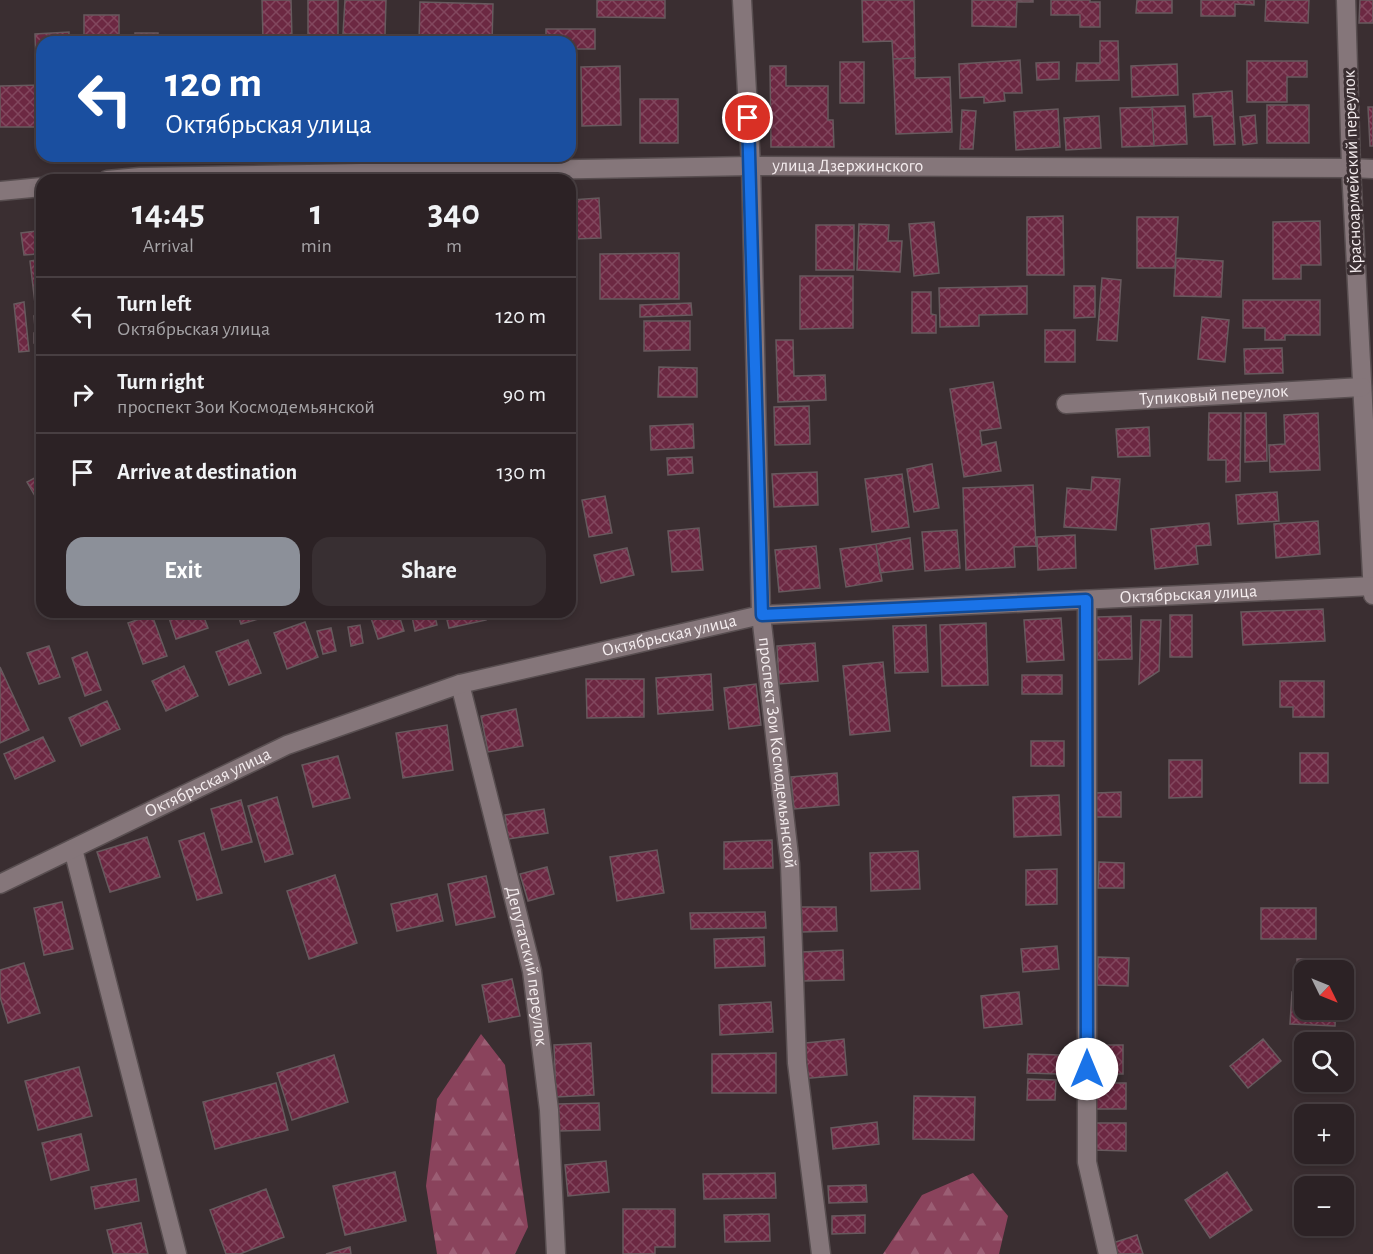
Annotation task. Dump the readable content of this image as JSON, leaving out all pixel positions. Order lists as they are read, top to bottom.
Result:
{
  "streets": {
    "street": [
      "улица Дзержинского",
      "Красноармейский переулок",
      "Тупиковый переулок",
      "Октябрьская улица",
      "проспект Зои Космодемьянской",
      "Депутатский переулок"
    ]
  },
  "crossings": [
    ["улица Дзержинского", "Красноармейский переулок"],
    ["улица Дзержинского", "проспект Зои Космодемьянской"],
    ["Красноармейский переулок", "Тупиковый переулок"],
    ["Красноармейский переулок", "Октябрьская улица"],
    ["Октябрьская улица", "проспект Зои Космодемьянской"],
    ["Октябрьская улица", "Депутатский переулок"]
  ],
  "north": "bottom right",
  "page": {
    "turn": ["120 m", "Октябрьская улица"],
    "eta": [
      "14:45",
      "Arrival",
      "1",
      "min",
      "340",
      "m"
    ],
    "list": [
      {
        "name": "Turn left",
        "note": "Октябрьская улица",
        "value": "120 m"
      },
      {
        "name": "Turn right",
        "note": "проспект Зои Космодемьянской",
        "value": "90 m"
      },
      {
        "name": "Arrive at destination",
        "value": "130 m"
      }
    ],
    "buttons": ["Exit", "Share"],
    "map_buttons": ["+", "−"]
  }
}
